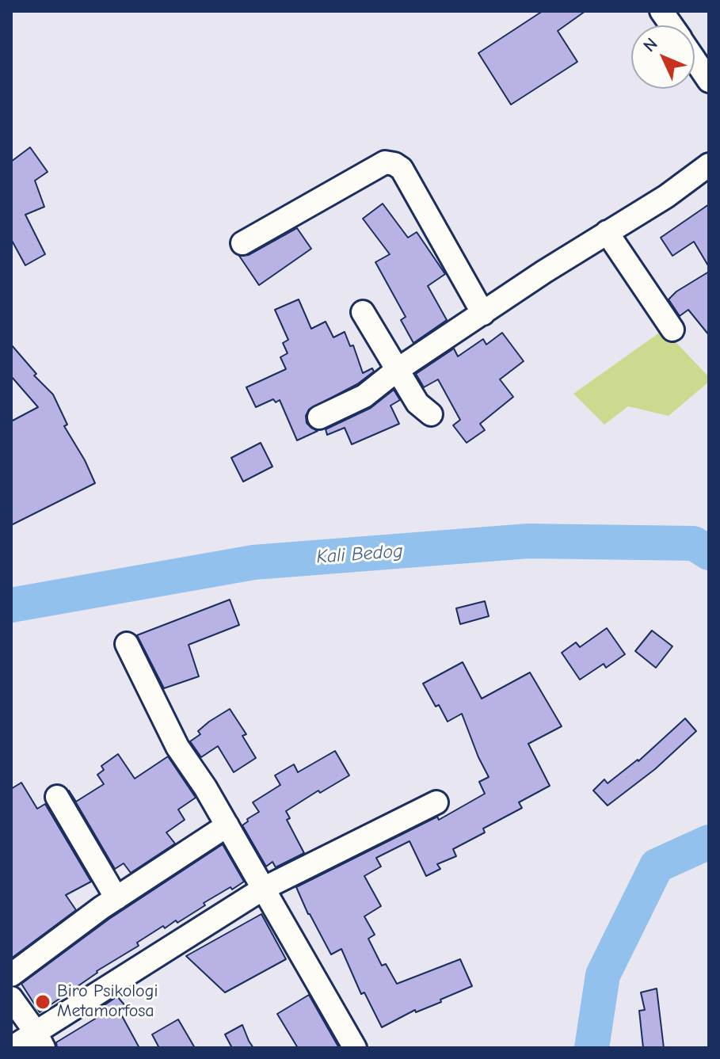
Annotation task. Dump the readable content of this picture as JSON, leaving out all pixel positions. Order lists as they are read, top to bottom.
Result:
{
  "water": ["Kali Bedog"],
  "places": ["Biro Psikologi Metamorfosa"],
  "north": "top left"
}
